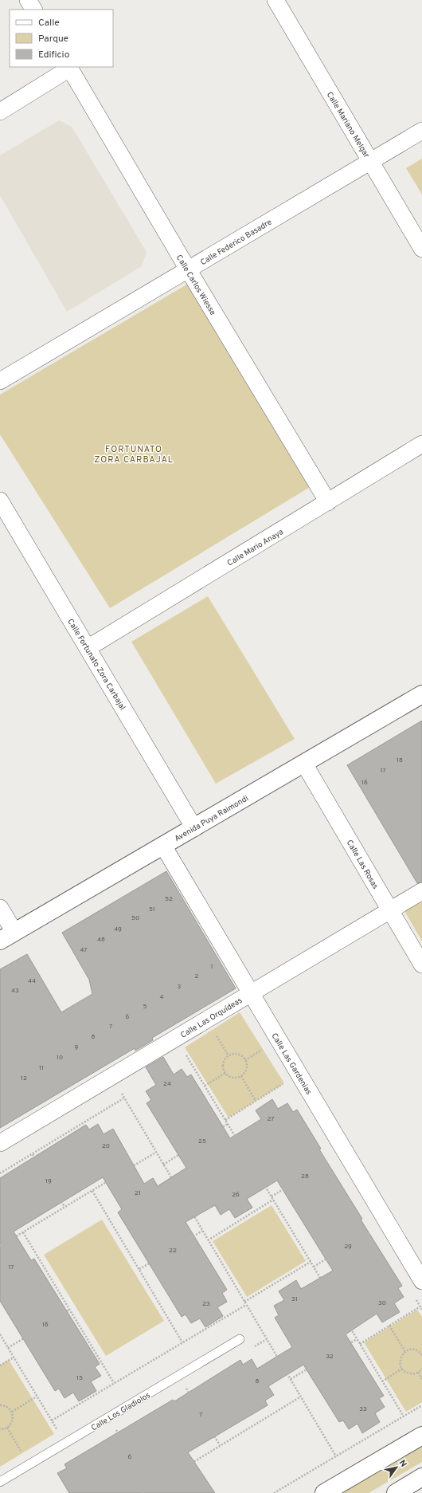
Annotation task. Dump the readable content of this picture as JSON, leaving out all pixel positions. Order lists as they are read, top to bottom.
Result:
{
  "streets": {
    "street": [
      "Calle Mariano Melgar",
      "Calle Federico Basadre",
      "Calle Carlos Wiesse",
      "Calle Mario Anaya",
      "Calle Fortunato Zora Carbajal",
      "Avenida Puya Raimondi",
      "Calle Las Rosas",
      "Calle Las Orquídeas",
      "Calle Las Gardenias"
    ],
    "lane": ["Calle Los Gladiolos"]
  },
  "crossings": [
    ["Calle Mariano Melgar", "Calle Federico Basadre"],
    ["Calle Federico Basadre", "Calle Carlos Wiesse"],
    ["Calle Carlos Wiesse", "Calle Mario Anaya"],
    ["Calle Mario Anaya", "Calle Fortunato Zora Carbajal"],
    ["Calle Fortunato Zora Carbajal", "Avenida Puya Raimondi"],
    ["Avenida Puya Raimondi", "Calle Las Rosas"],
    ["Avenida Puya Raimondi", "Calle Las Gardenias"],
    ["Calle Las Rosas", "Calle Las Orquídeas"],
    ["Calle Las Orquídeas", "Calle Las Gardenias"]
  ],
  "districts": ["FORTUNATO ZORA CARBAJAL"],
  "house_numbers": [
    "18",
    "17",
    "16",
    "52",
    "51",
    "50",
    "49",
    "48",
    "47",
    "1",
    "2",
    "44",
    "3",
    "43",
    "4",
    "5",
    "6",
    "7",
    "8",
    "9",
    "10",
    "11",
    "12",
    "24",
    "27",
    "25",
    "20",
    "28",
    "19",
    "21",
    "26",
    "29",
    "22",
    "17",
    "31",
    "30",
    "23",
    "16",
    "32",
    "15",
    "8",
    "33",
    "7",
    "6"
  ],
  "legend": ["Calle", "Parque", "Edificio"],
  "north": "top right"
}
